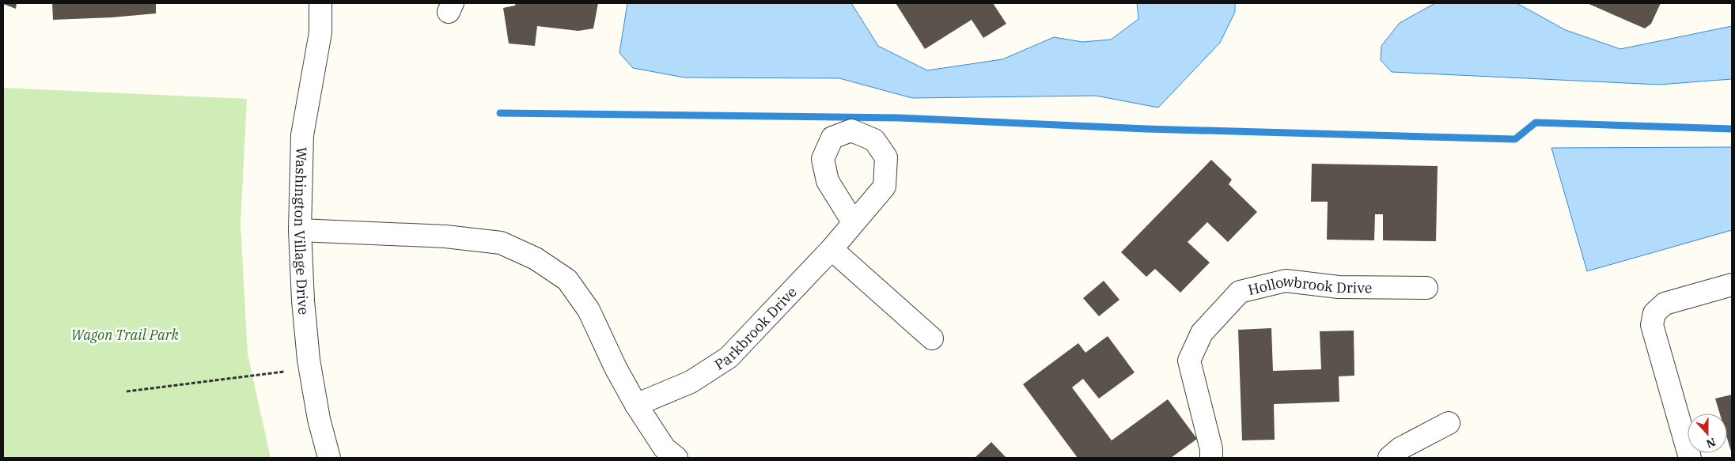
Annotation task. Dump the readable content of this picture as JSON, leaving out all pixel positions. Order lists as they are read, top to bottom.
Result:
{
  "streets": {
    "street": ["Washington Village Drive", "Hollowbrook Drive", "Parkbrook Drive"]
  },
  "parks": ["Wagon Trail Park"],
  "north": "bottom"
}
